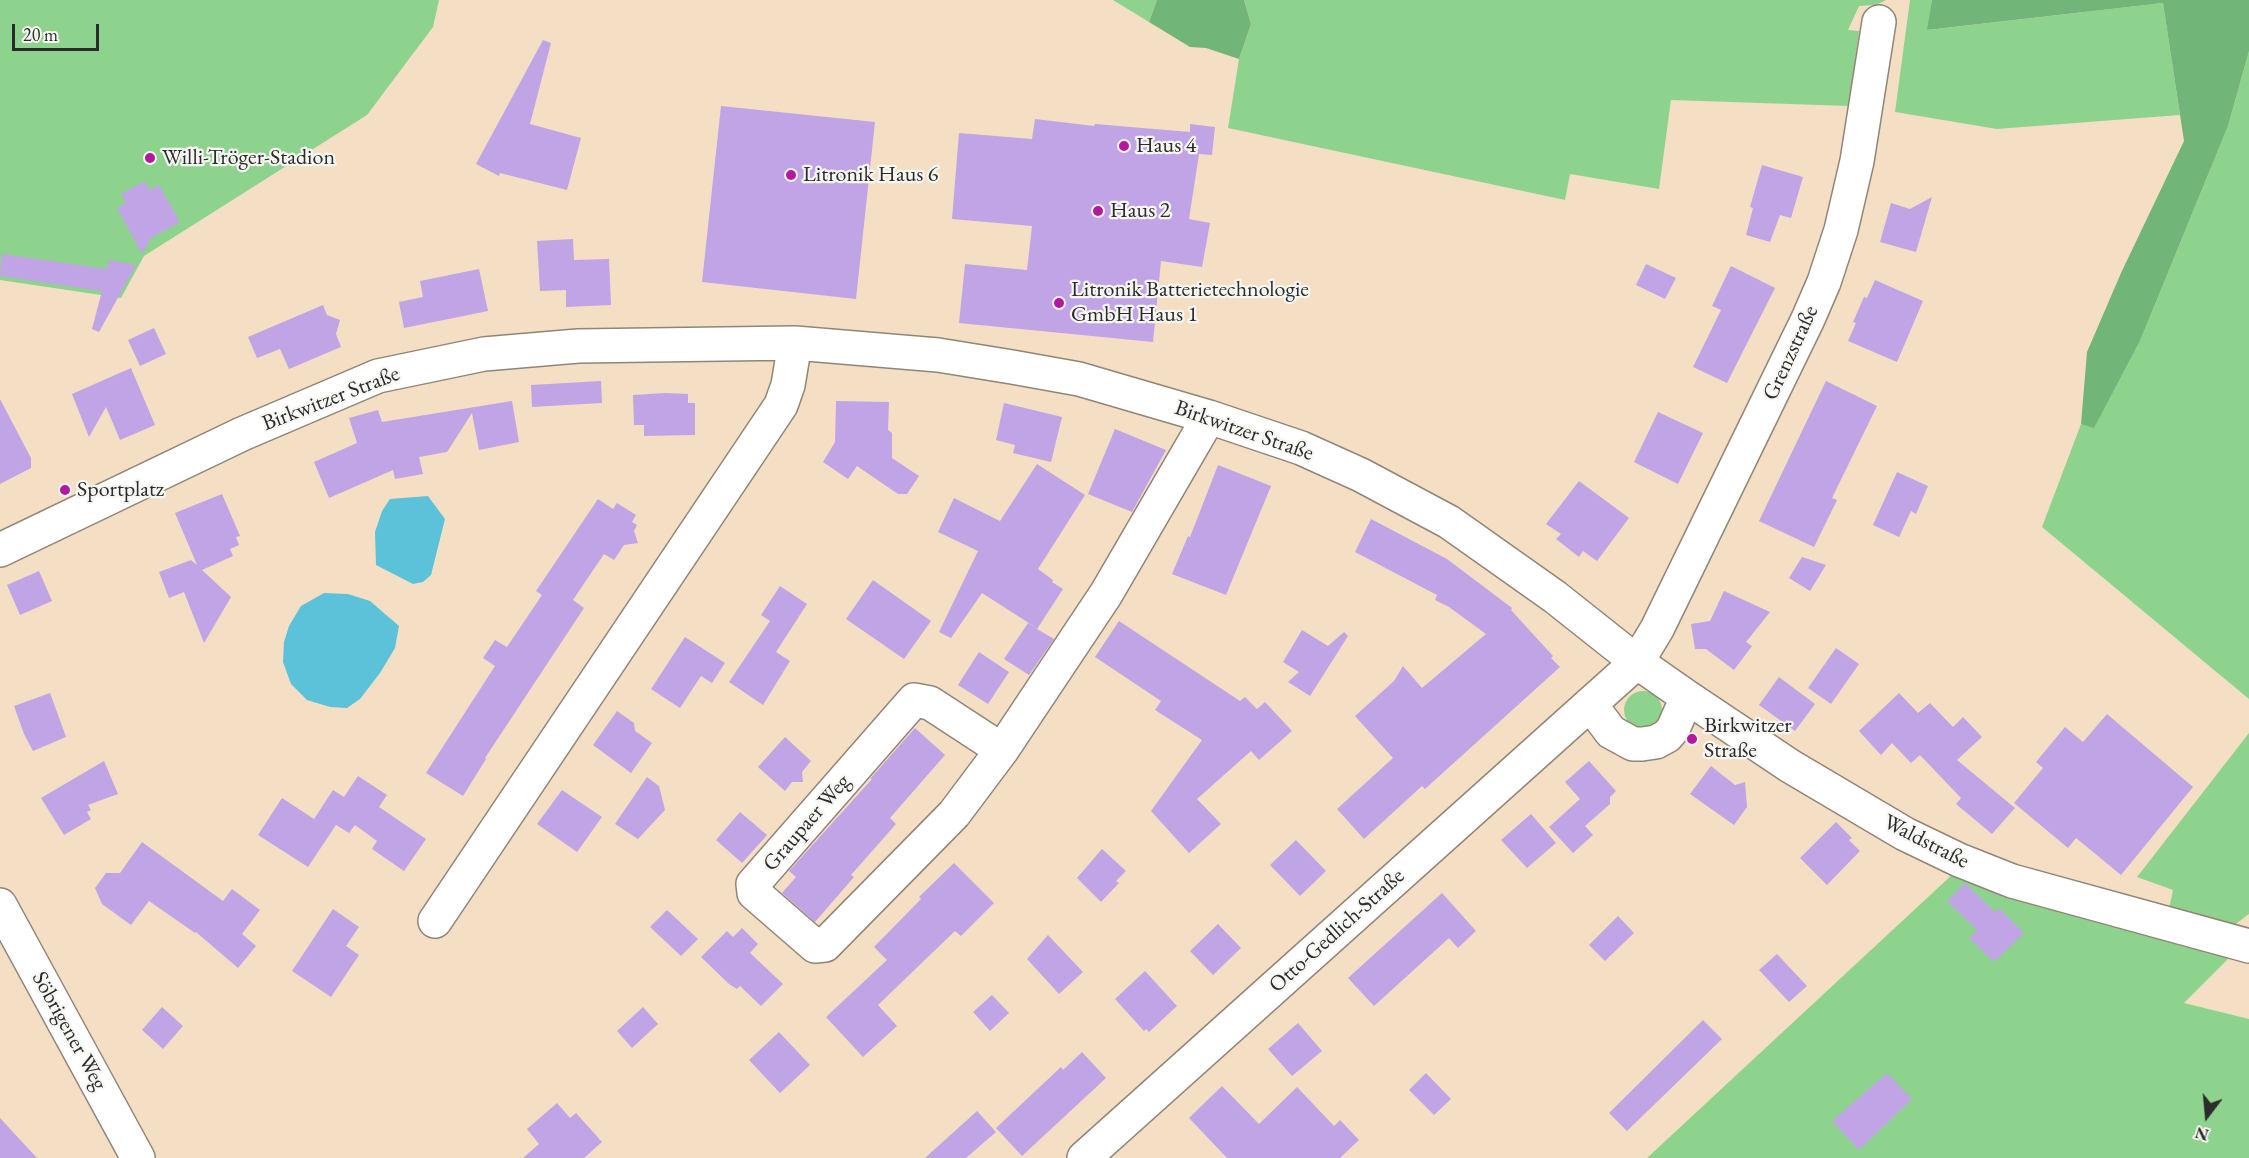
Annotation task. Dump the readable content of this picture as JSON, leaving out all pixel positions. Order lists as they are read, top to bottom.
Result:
{
  "streets": {
    "street": [
      "Grenzstraße",
      "Birkwitzer Straße",
      "Graupaer Weg",
      "Waldstraße",
      "Otto-Gedlich-Straße",
      "Söbrigener Weg"
    ]
  },
  "crossings": [
    ["Grenzstraße", "Birkwitzer Straße"],
    ["Grenzstraße", "Waldstraße"],
    ["Grenzstraße", "Otto-Gedlich-Straße"],
    ["Birkwitzer Straße", "Graupaer Weg"],
    ["Birkwitzer Straße", "Waldstraße"],
    ["Birkwitzer Straße", "Otto-Gedlich-Straße"],
    ["Waldstraße", "Otto-Gedlich-Straße"]
  ],
  "places": [
    "Haus 4",
    "Willi-Tröger-Stadion",
    "Litronik Haus 6",
    "Haus 2",
    "Litronik Batterietechnologie GmbH Haus 1",
    "Sportplatz",
    "Birkwitzer Straße"
  ],
  "scale_bar": "20 m",
  "north": "bottom"
}
